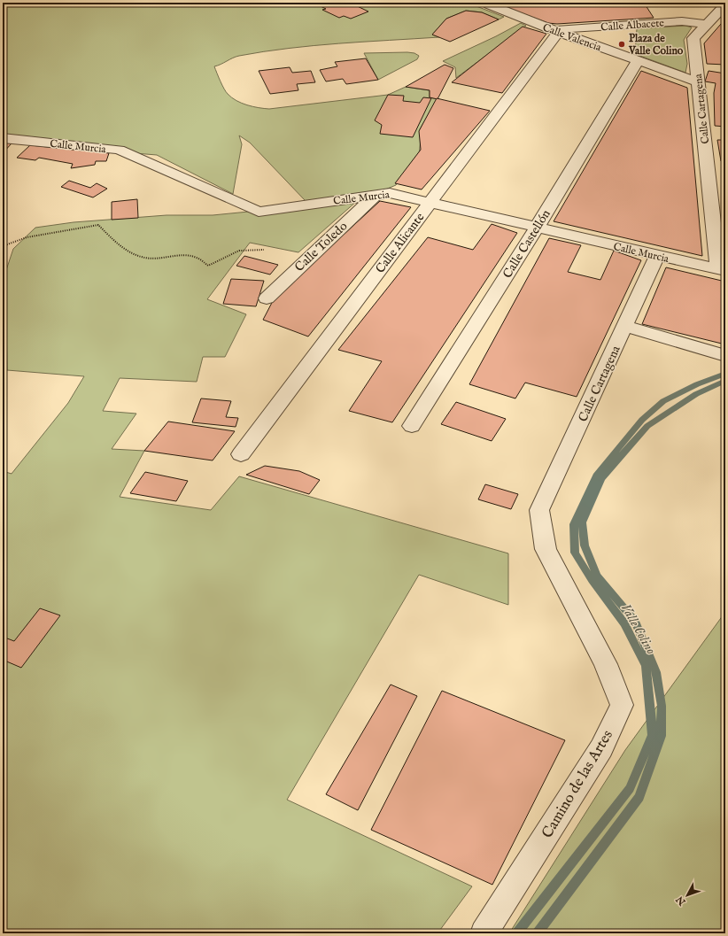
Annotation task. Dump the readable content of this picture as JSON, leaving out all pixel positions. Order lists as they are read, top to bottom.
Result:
{
  "streets": {
    "street": [
      "Calle Albacete",
      "Calle Valencia",
      "Calle Cartagena",
      "Calle Murcia",
      "Calle Alicante",
      "Calle Castellón",
      "Calle Toledo",
      "Camino de las Artes"
    ]
  },
  "crossings": [
    ["Calle Albacete", "Calle Valencia"],
    ["Calle Albacete", "Calle Cartagena"],
    ["Calle Albacete", "Calle Alicante"],
    ["Calle Valencia", "Calle Cartagena"],
    ["Calle Valencia", "Calle Alicante"],
    ["Calle Valencia", "Calle Castellón"],
    ["Calle Cartagena", "Calle Murcia"],
    ["Calle Cartagena", "Camino de las Artes"],
    ["Calle Murcia", "Calle Alicante"],
    ["Calle Murcia", "Calle Castellón"],
    ["Calle Murcia", "Calle Toledo"]
  ],
  "water": ["Valle Colino"],
  "places": ["Plaza de Valle Colino"],
  "north": "bottom left"
}
